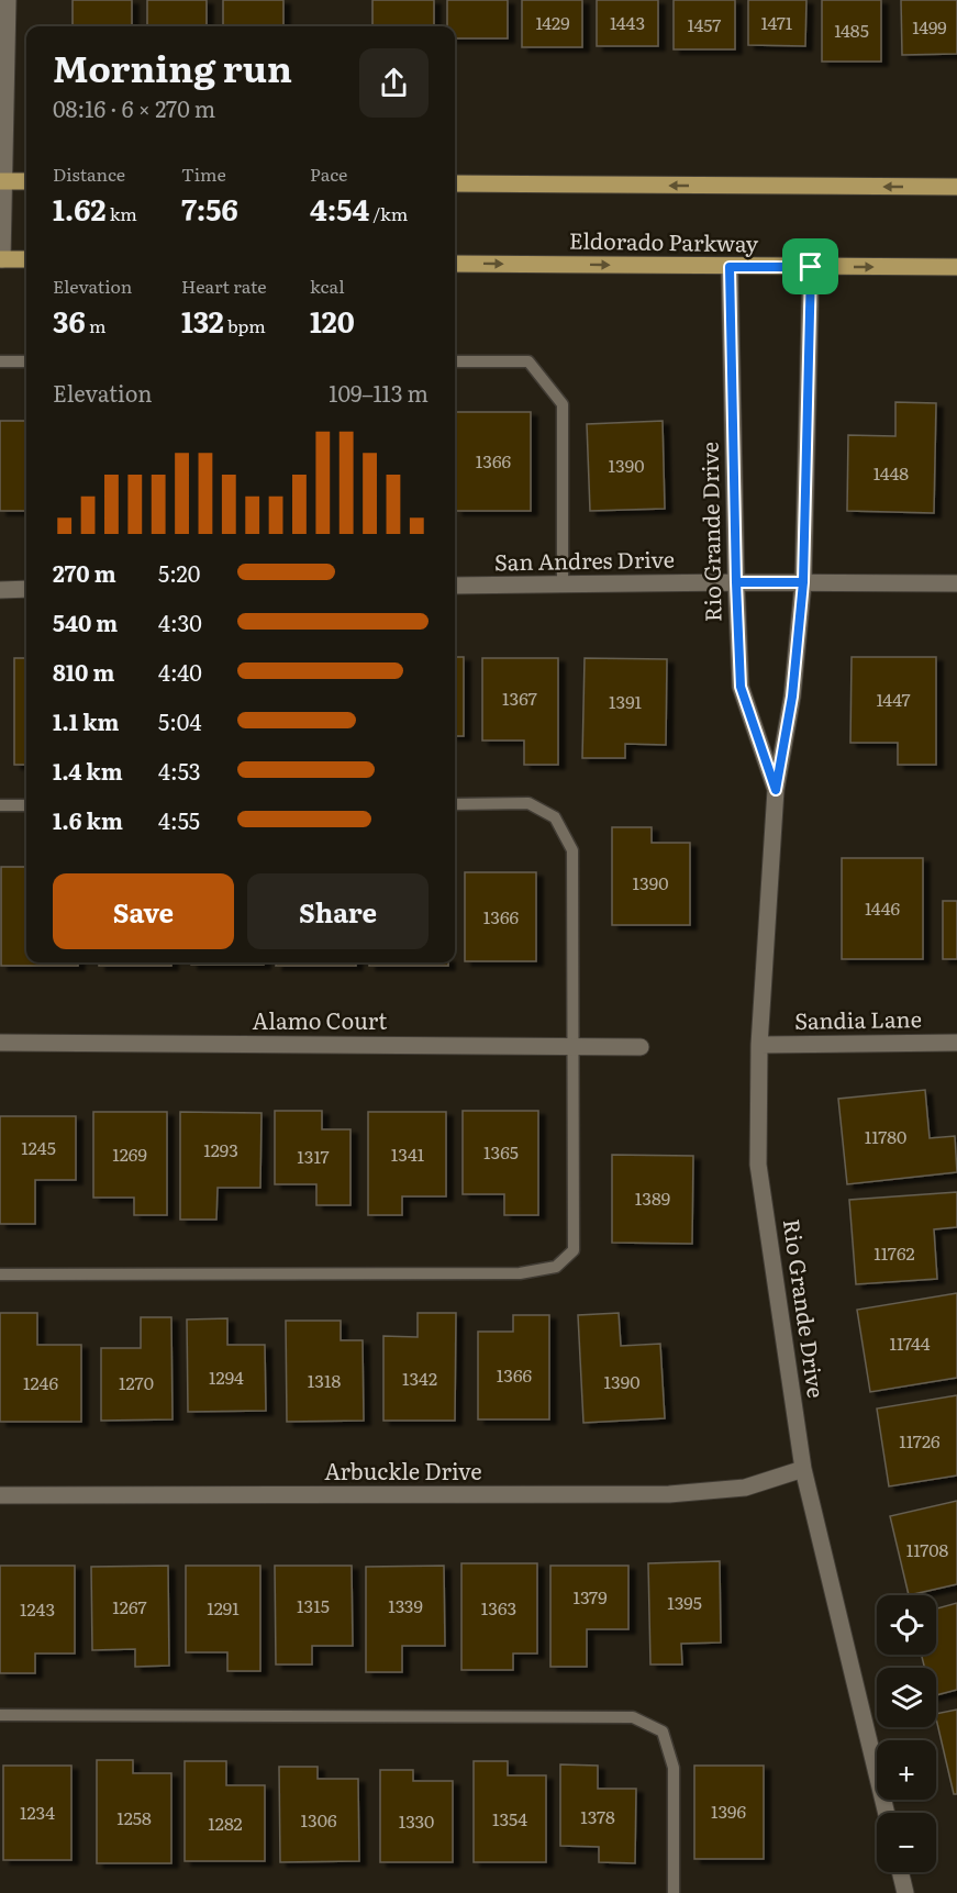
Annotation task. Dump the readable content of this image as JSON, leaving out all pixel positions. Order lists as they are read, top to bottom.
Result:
{
  "streets": {
    "main road": ["Eldorado Parkway"],
    "street": [
      "Rio Grande Drive",
      "San Andres Drive",
      "Sandia Lane",
      "Alamo Court",
      "Arbuckle Drive"
    ]
  },
  "crossings": [
    ["Eldorado Parkway", "Rio Grande Drive"],
    ["Rio Grande Drive", "San Andres Drive"],
    ["Rio Grande Drive", "Sandia Lane"],
    ["Rio Grande Drive", "Arbuckle Drive"]
  ],
  "house_numbers": [
    "1429",
    "1443",
    "1471",
    "1457",
    "1499",
    "1485",
    "1366",
    "1390",
    "1448",
    "1367",
    "1447",
    "1391",
    "1390",
    "1446",
    "1366",
    "11780",
    "1245",
    "1293",
    "1365",
    "1269",
    "1341",
    "1317",
    "1389",
    "11762",
    "11744",
    "1366",
    "1294",
    "1342",
    "1318",
    "1390",
    "1246",
    "1270",
    "11726",
    "11708",
    "1379",
    "1395",
    "1315",
    "1339",
    "1267",
    "1291",
    "1363",
    "1243",
    "1396",
    "1234",
    "1378",
    "1258",
    "1354",
    "1306",
    "1330",
    "1282"
  ],
  "page": {
    "heading": ["Morning run", "08:16 · 6 × 270 m"],
    "stats": [
      ["Distance", "1.62 km"],
      ["Time", "7:56"],
      ["Pace", "4:54 /km"],
      ["Elevation", "36 m"],
      ["Heart rate", "132 bpm"],
      ["kcal", "120"]
    ],
    "chart": ["Elevation", "109–113 m"],
    "list": [
      {
        "name": "270 m",
        "note": "5:20"
      },
      {
        "name": "540 m",
        "note": "4:30"
      },
      {
        "name": "810 m",
        "note": "4:40"
      },
      {
        "name": "1.1 km",
        "note": "5:04"
      },
      {
        "name": "1.4 km",
        "note": "4:53"
      },
      {
        "name": "1.6 km",
        "note": "4:55"
      }
    ],
    "buttons": ["Save", "Share"],
    "map_buttons": ["+", "−"]
  }
}
